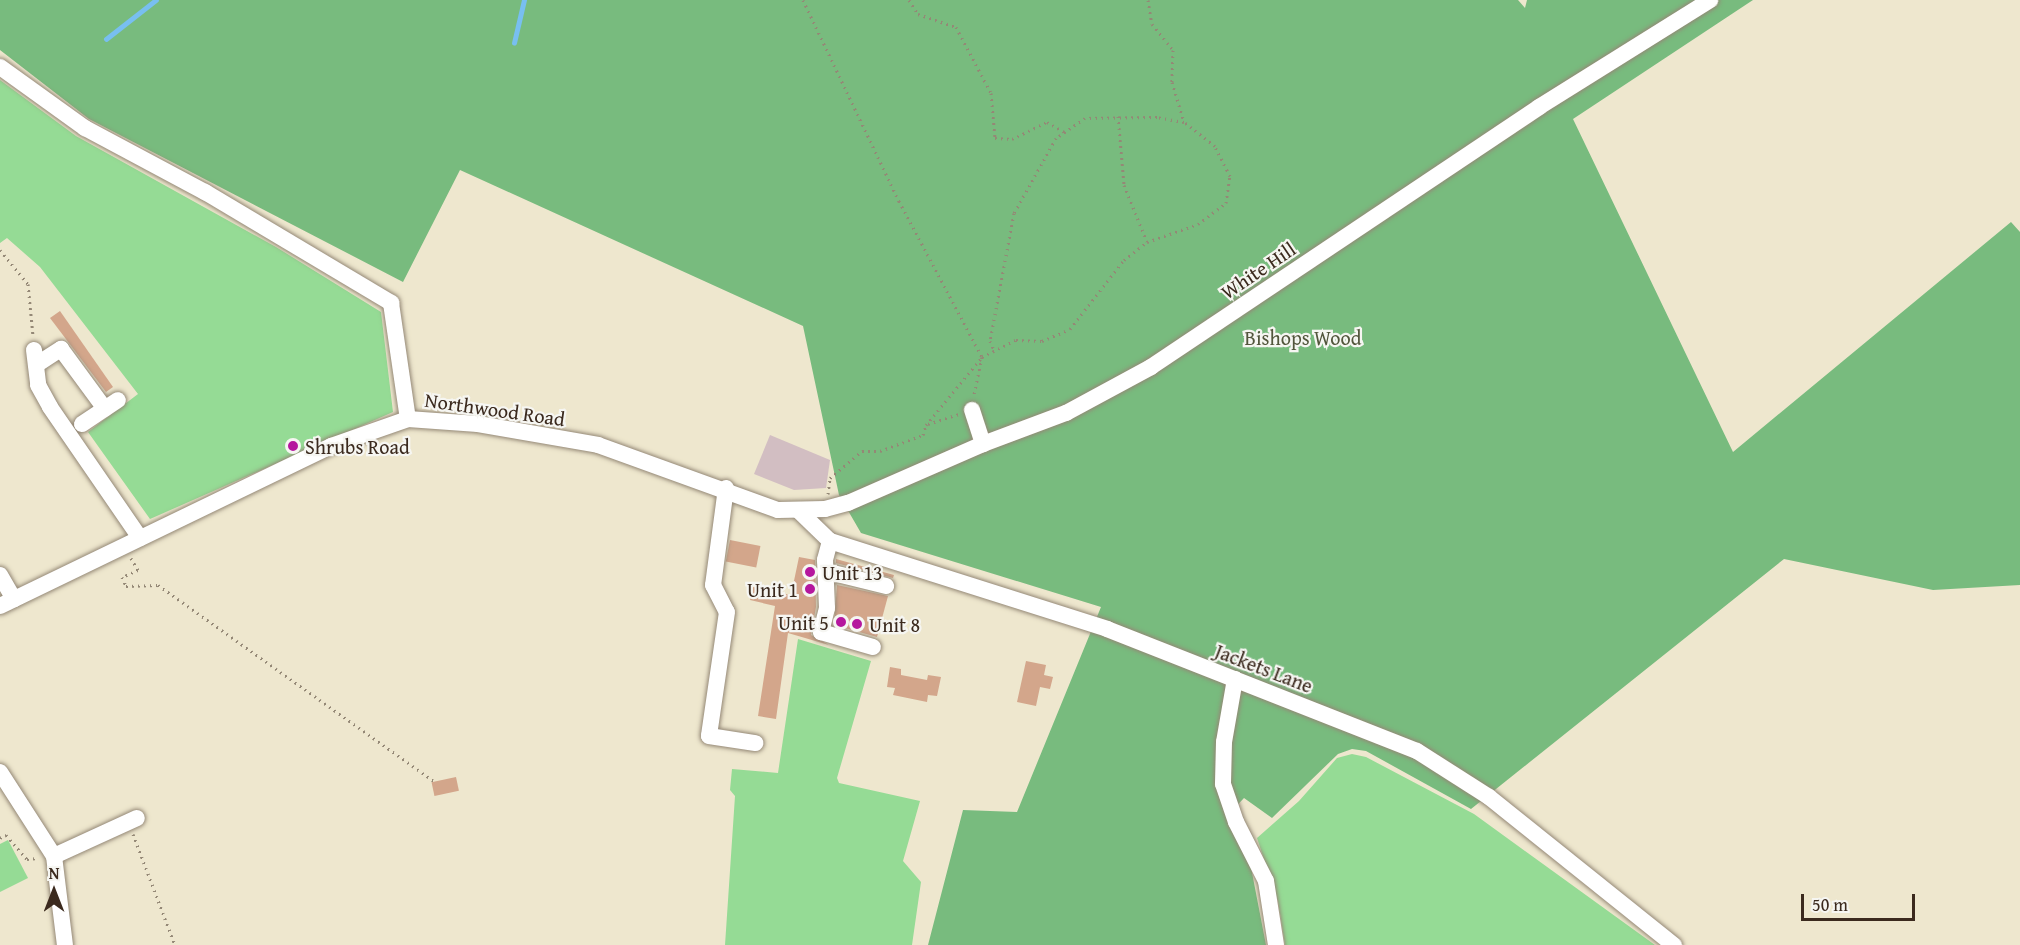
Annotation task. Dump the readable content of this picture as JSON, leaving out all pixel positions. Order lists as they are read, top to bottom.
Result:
{
  "streets": {
    "street": ["White Hill", "Northwood Road", "Jackets Lane"]
  },
  "crossings": [
    ["White Hill", "Northwood Road"],
    ["White Hill", "Jackets Lane"],
    ["Northwood Road", "Jackets Lane"]
  ],
  "parks": ["Bishops Wood"],
  "places": [
    "Shrubs Road",
    "Unit 13",
    "Unit 1",
    "Unit 5",
    "Unit 8"
  ],
  "scale_bar": "50 m",
  "north": "top"
}
